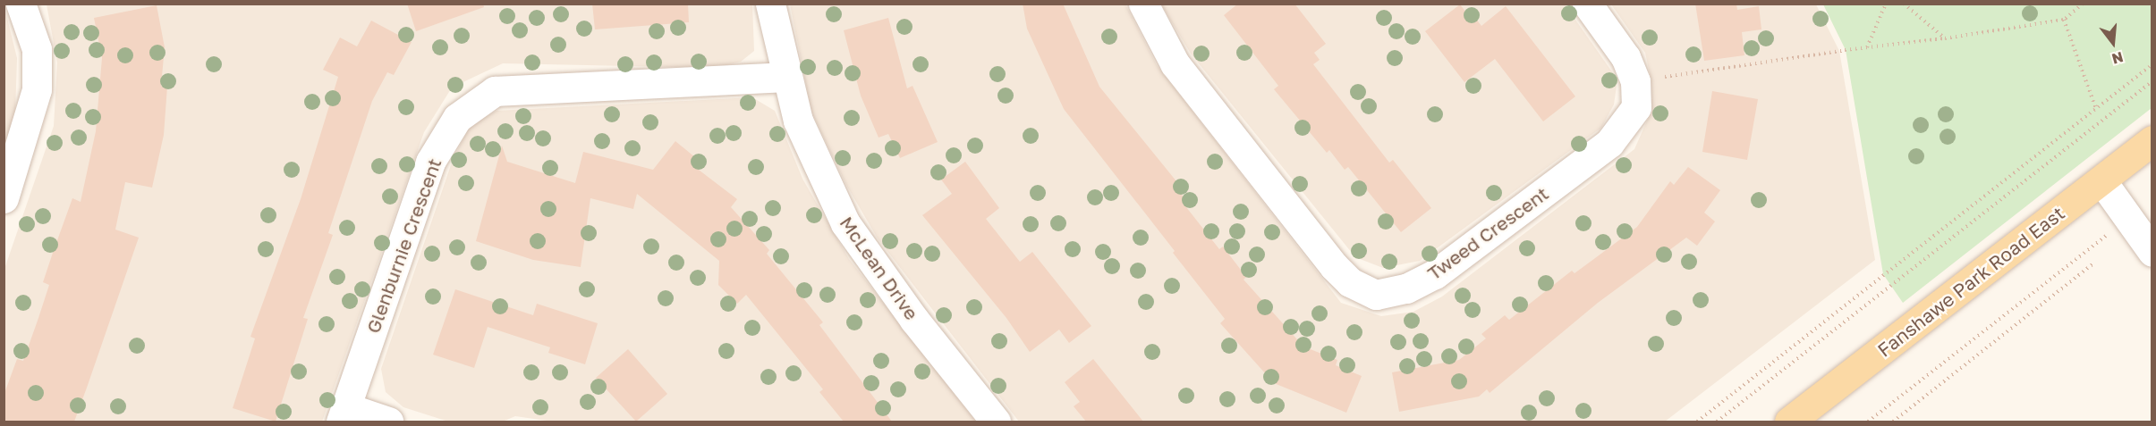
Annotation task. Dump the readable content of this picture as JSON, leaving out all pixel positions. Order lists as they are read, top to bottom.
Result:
{
  "streets": {
    "main road": ["Fanshawe Park Road East"],
    "street": ["Tweed Crescent", "Glenburnie Crescent", "McLean Drive"]
  },
  "crossings": [
    ["Glenburnie Crescent", "McLean Drive"]
  ],
  "north": "bottom"
}
